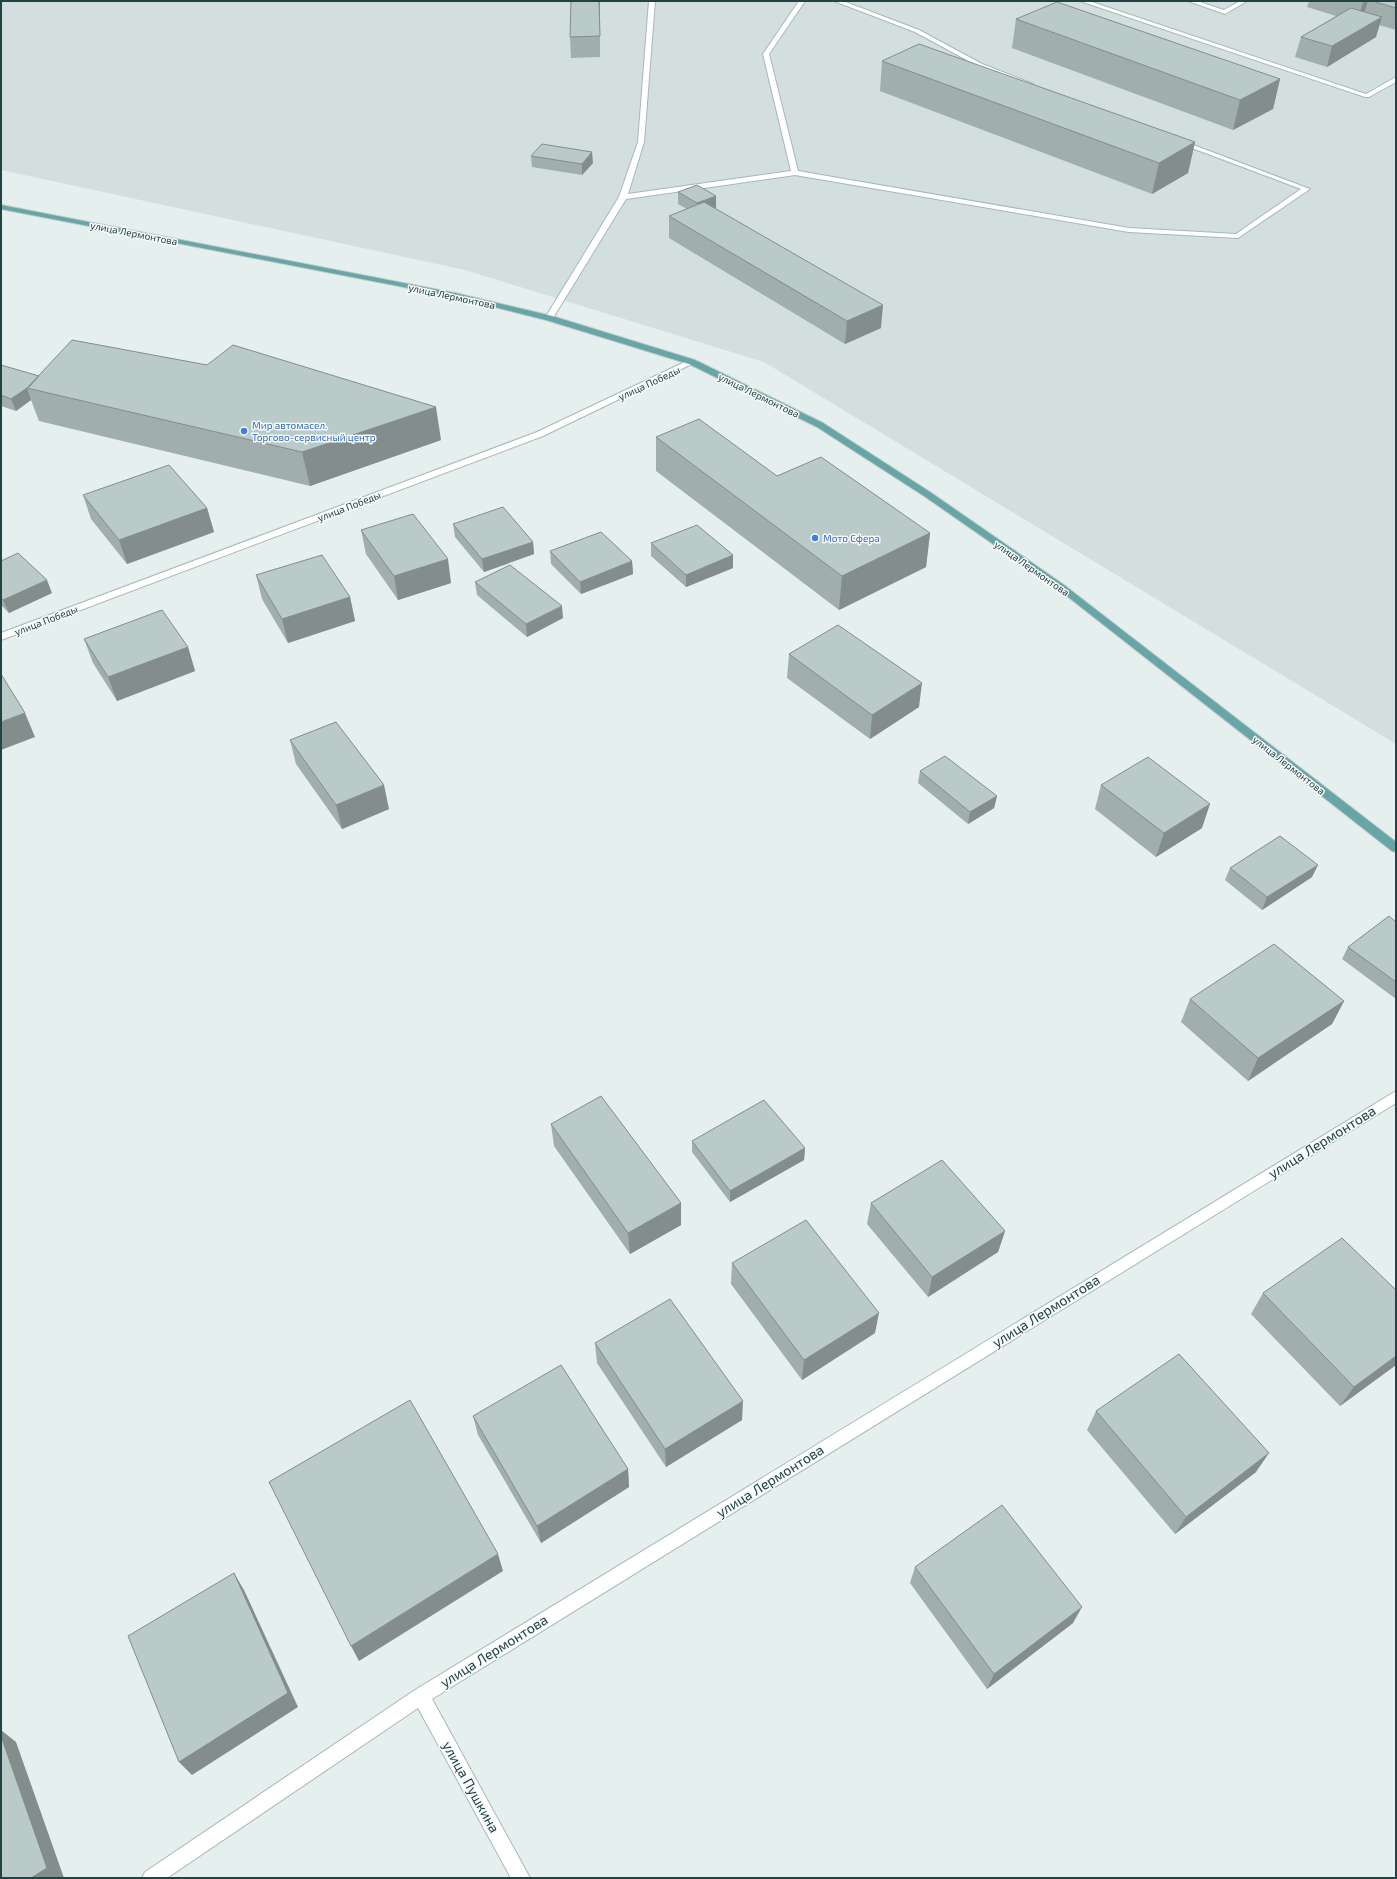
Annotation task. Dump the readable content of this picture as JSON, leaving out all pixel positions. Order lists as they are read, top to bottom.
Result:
{
  "streets": {
    "main road": ["улица Лермонтова"],
    "street": ["улица Победы", "улица Пушкина"]
  },
  "crossings": [
    ["улица Лермонтова", "улица Победы"],
    ["улица Лермонтова", "улица Пушкина"]
  ],
  "places": ["Мир автомасел. Торгово-сервисный центр", "Мото Сфера"]
}
